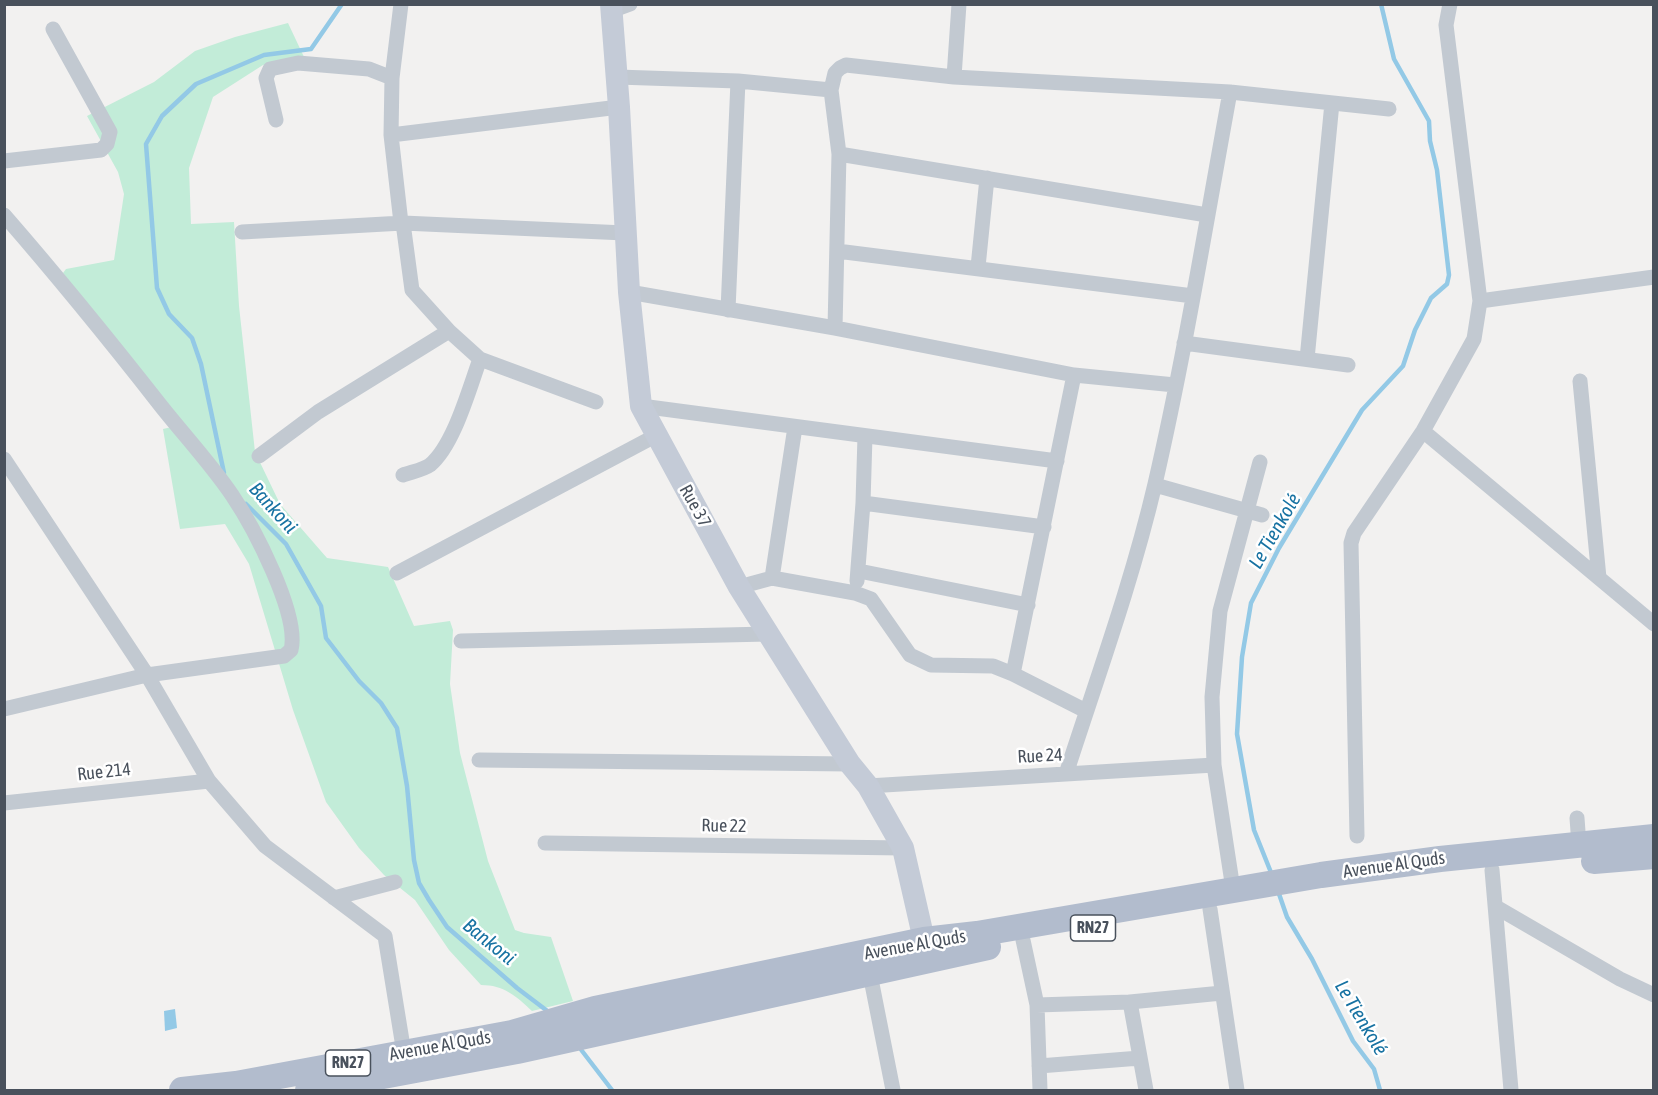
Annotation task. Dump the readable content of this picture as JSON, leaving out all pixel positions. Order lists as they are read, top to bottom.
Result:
{
  "streets": {
    "main road": ["Rue 37", "Avenue Al Quds", "RN27"],
    "street": ["Rue 24", "Rue 214", "Rue 22"]
  },
  "crossings": [
    ["Rue 37", "Rue 24"],
    ["Rue 37", "Rue 22"],
    ["Rue 37", "Avenue Al Quds"]
  ],
  "water": ["Bankoni", "Le Tienkolé"]
}
